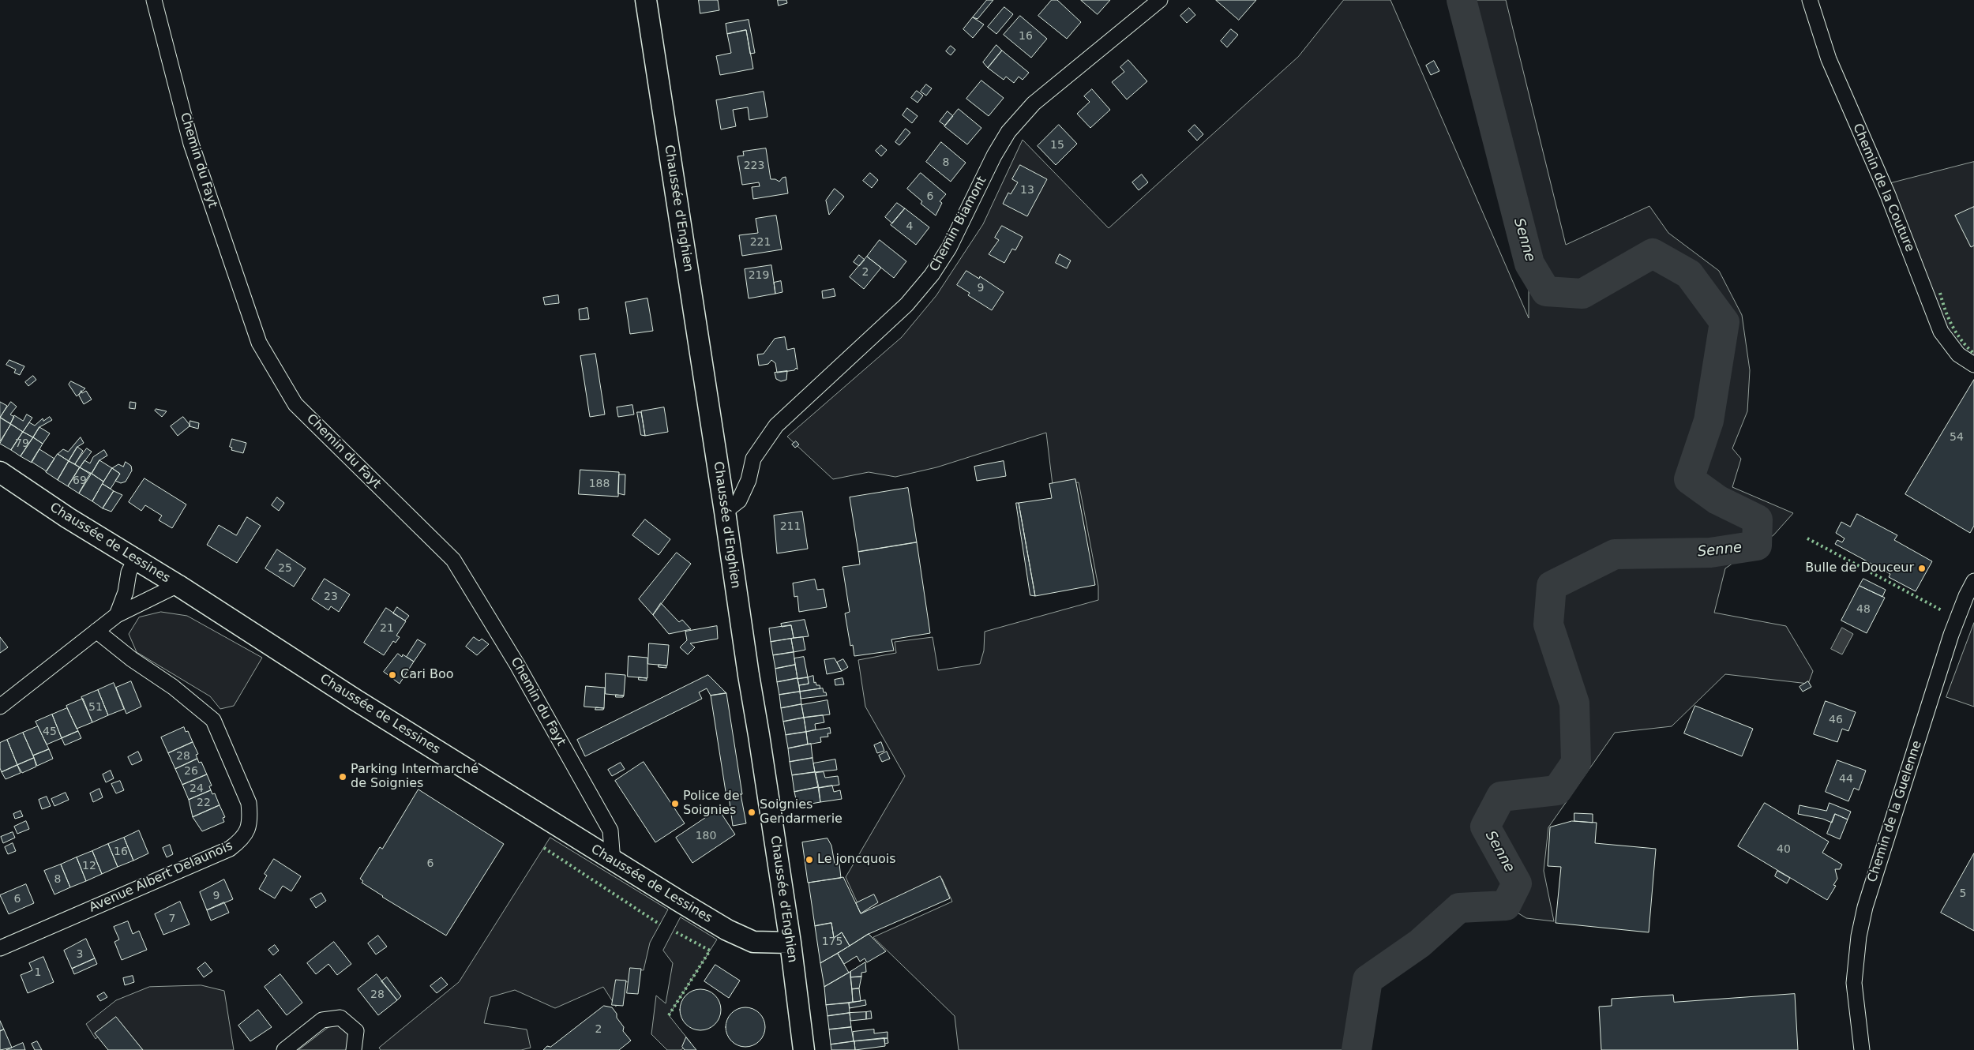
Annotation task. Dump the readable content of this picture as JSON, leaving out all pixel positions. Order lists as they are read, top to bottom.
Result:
{
  "streets": {
    "main road": ["Chaussée d'Enghien", "Chaussée de Lessines"],
    "street": [
      "Chemin du Fayt",
      "Chemin de la Couture",
      "Chemin Biamont",
      "Chemin de la Guelenne",
      "Avenue Albert Delaunois"
    ]
  },
  "crossings": [
    ["Chemin du Fayt", "Chaussée de Lessines"],
    ["Chaussée d'Enghien", "Chemin Biamont"],
    ["Chaussée d'Enghien", "Chaussée de Lessines"]
  ],
  "water": ["Senne"],
  "places": [
    "Bulle de Douceur",
    "Cari Boo",
    "Parking Intermarché de Soignies",
    "Police de Soignies",
    "Soignies Gendarmerie",
    "Le joncquois"
  ],
  "house_numbers": [
    "16",
    "15",
    "8",
    "223",
    "13",
    "6",
    "4",
    "221",
    "2",
    "219",
    "9",
    "54",
    "79",
    "69",
    "188",
    "211",
    "25",
    "23",
    "48",
    "21",
    "51",
    "46",
    "45",
    "28",
    "26",
    "44",
    "24",
    "22",
    "180",
    "40",
    "16",
    "6",
    "12",
    "8",
    "5",
    "9",
    "6",
    "7",
    "175",
    "3",
    "1",
    "28",
    "2"
  ]
}
